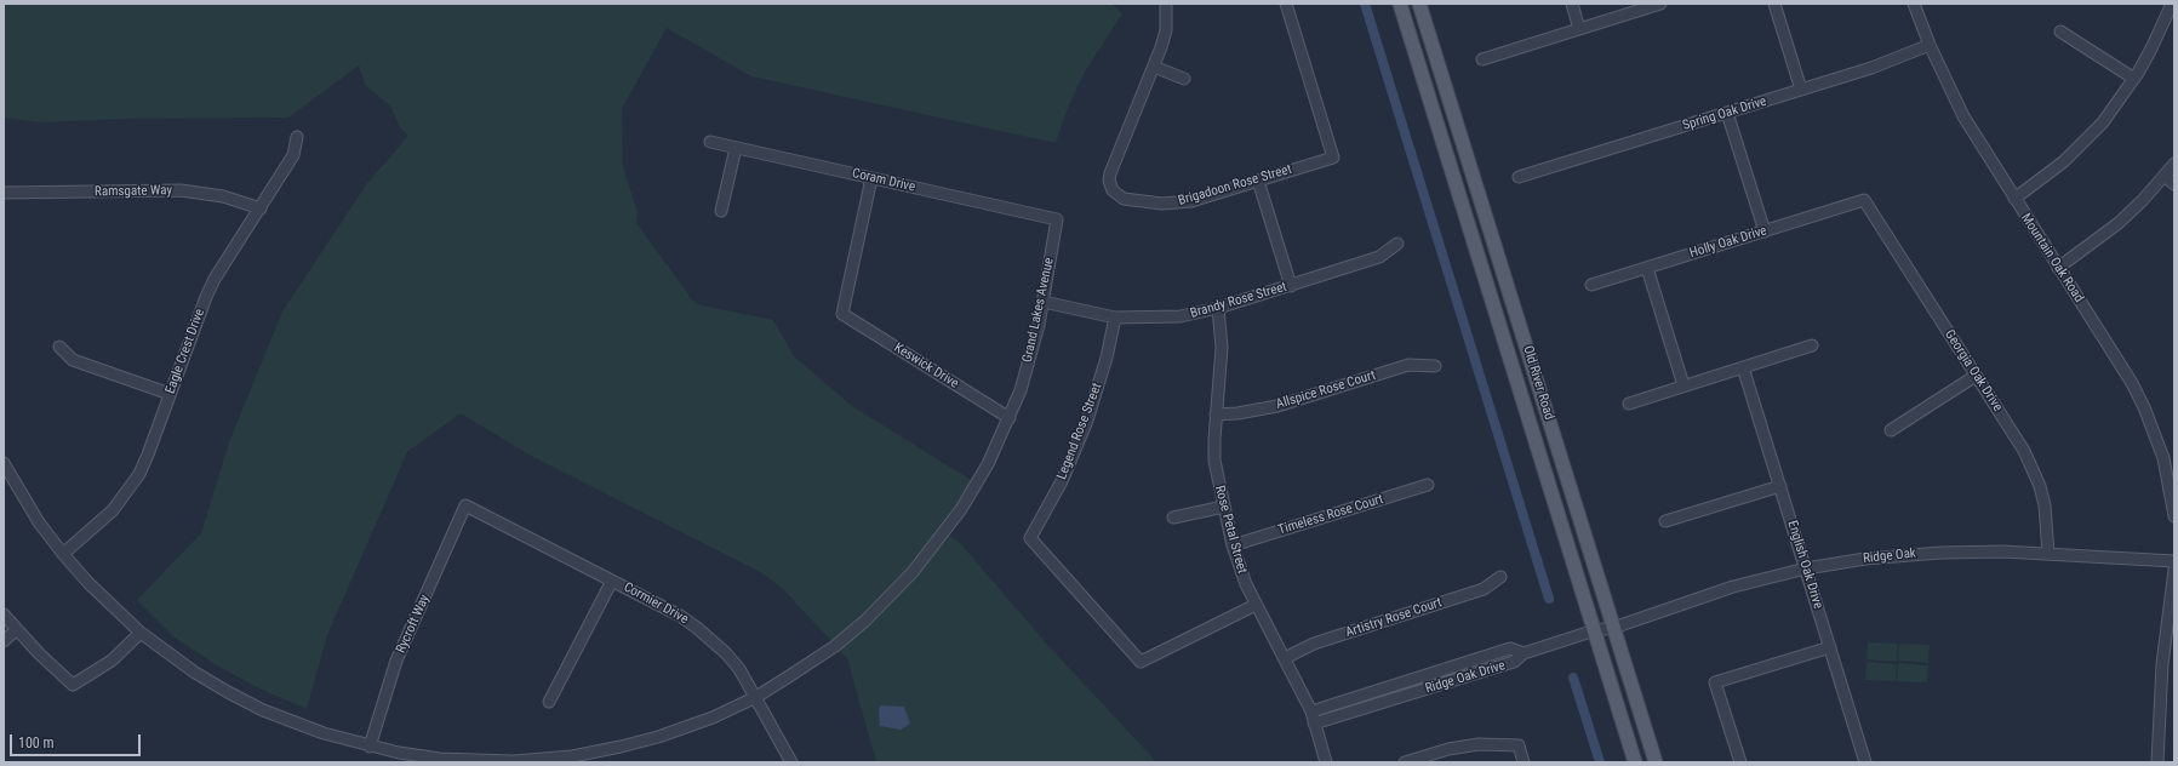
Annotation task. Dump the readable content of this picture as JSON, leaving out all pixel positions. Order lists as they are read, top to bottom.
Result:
{
  "streets": {
    "main road": ["Old River Road"],
    "street": [
      "Spring Oak Drive",
      "Coram Drive",
      "Brigadoon Rose Street",
      "Ramsgate Way",
      "Holly Oak Drive",
      "Mountain Oak Road",
      "Brandy Rose Street",
      "Grand Lakes Avenue",
      "Eagle Crest Drive",
      "Keswick Drive",
      "Georgia Oak Drive",
      "Allspice Rose Court",
      "Legend Rose Street",
      "Timeless Rose Court",
      "Rose Petal Street",
      "Ridge Oak",
      "English Oak Drive",
      "Cormier Drive",
      "Artistry Rose Court",
      "Rycroft Way",
      "Ridge Oak Drive"
    ]
  },
  "crossings": [
    ["Spring Oak Drive", "Mountain Oak Road"],
    ["Coram Drive", "Grand Lakes Avenue"],
    ["Coram Drive", "Keswick Drive"],
    ["Ramsgate Way", "Eagle Crest Drive"],
    ["Holly Oak Drive", "Georgia Oak Drive"],
    ["Brandy Rose Street", "Grand Lakes Avenue"],
    ["Brandy Rose Street", "Legend Rose Street"],
    ["Brandy Rose Street", "Rose Petal Street"],
    ["Grand Lakes Avenue", "Eagle Crest Drive"],
    ["Grand Lakes Avenue", "Keswick Drive"],
    ["Grand Lakes Avenue", "Cormier Drive"],
    ["Grand Lakes Avenue", "Rycroft Way"],
    ["Georgia Oak Drive", "Ridge Oak"],
    ["Old River Road", "Ridge Oak"],
    ["Old River Road", "Ridge Oak Drive"],
    ["Allspice Rose Court", "Rose Petal Street"],
    ["Legend Rose Street", "Rose Petal Street"],
    ["Timeless Rose Court", "Rose Petal Street"],
    ["Rose Petal Street", "Artistry Rose Court"],
    ["Rose Petal Street", "Ridge Oak Drive"],
    ["Ridge Oak", "English Oak Drive"],
    ["Ridge Oak", "Ridge Oak Drive"],
    ["Cormier Drive", "Rycroft Way"]
  ],
  "scale_bar": "100 m"
}
